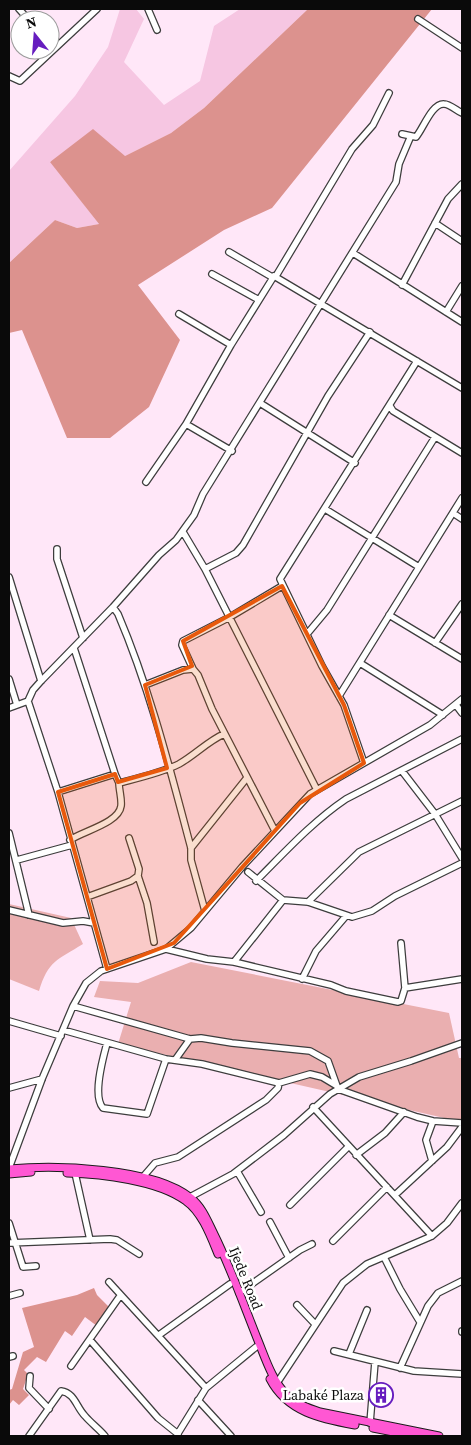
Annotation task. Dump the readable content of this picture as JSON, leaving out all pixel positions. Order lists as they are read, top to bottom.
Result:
{
  "streets": {
    "main road": ["Ijede Road"]
  },
  "places": {
    "building": ["Labaké Plaza"]
  },
  "north": "top"
}
